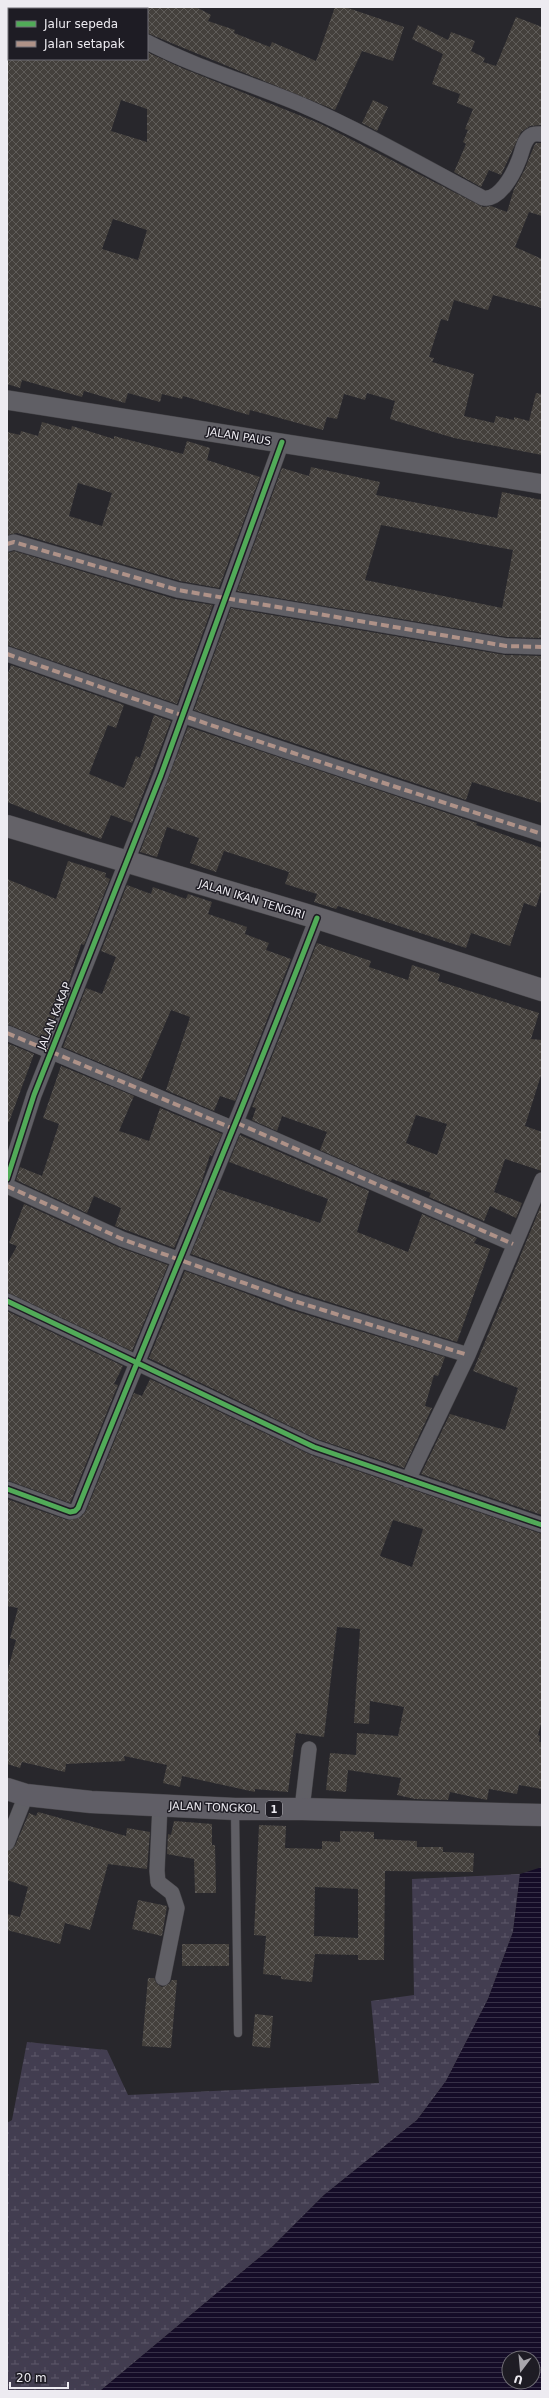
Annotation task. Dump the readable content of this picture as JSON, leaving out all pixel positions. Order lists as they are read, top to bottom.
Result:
{
  "streets": {
    "highway": ["JALAN TONGKOL", "1"],
    "main road": ["JALAN IKAN TENGIRI"],
    "street": ["JALAN PAUS", "JALAN KAKAP"]
  },
  "crossings": [
    ["JALAN PAUS", "JALAN KAKAP"],
    ["JALAN IKAN TENGIRI", "JALAN KAKAP"]
  ],
  "legend": ["Jalur sepeda", "Jalan setapak"],
  "scale_bar": "20 m",
  "north": "bottom"
}
